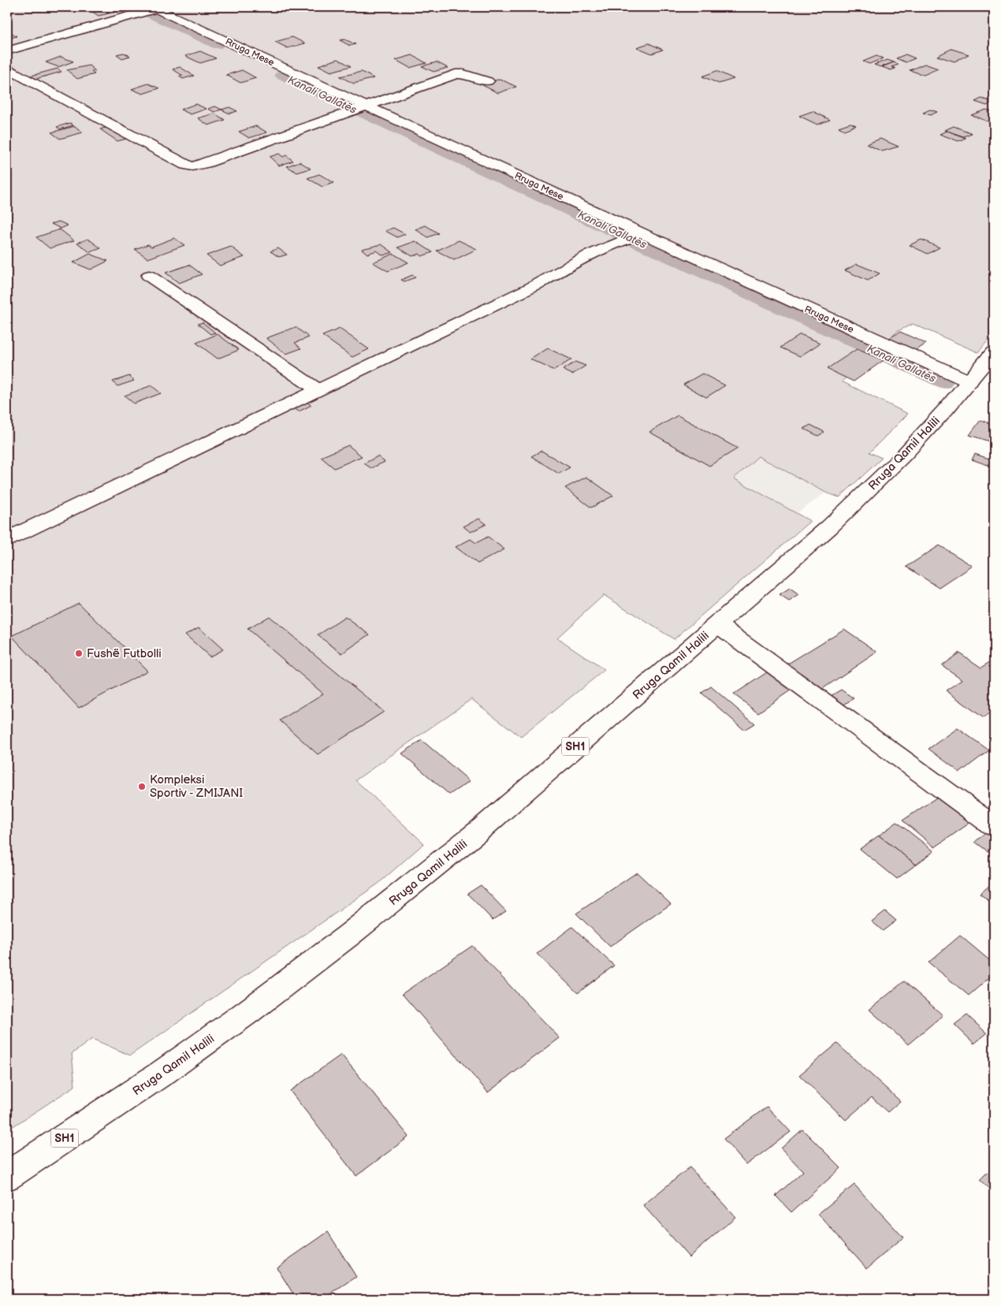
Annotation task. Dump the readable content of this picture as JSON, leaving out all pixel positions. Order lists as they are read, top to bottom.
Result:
{
  "streets": {
    "street": ["Rruga Mese", "Rruga Qamil Halili", "SH1"]
  },
  "crossings": [
    ["Rruga Mese", "Rruga Qamil Halili"]
  ],
  "water": ["Kanali Gallatës"],
  "places": ["Fushë Futbolli", "Kompleksi Sportiv - ZMIJANI"]
}
